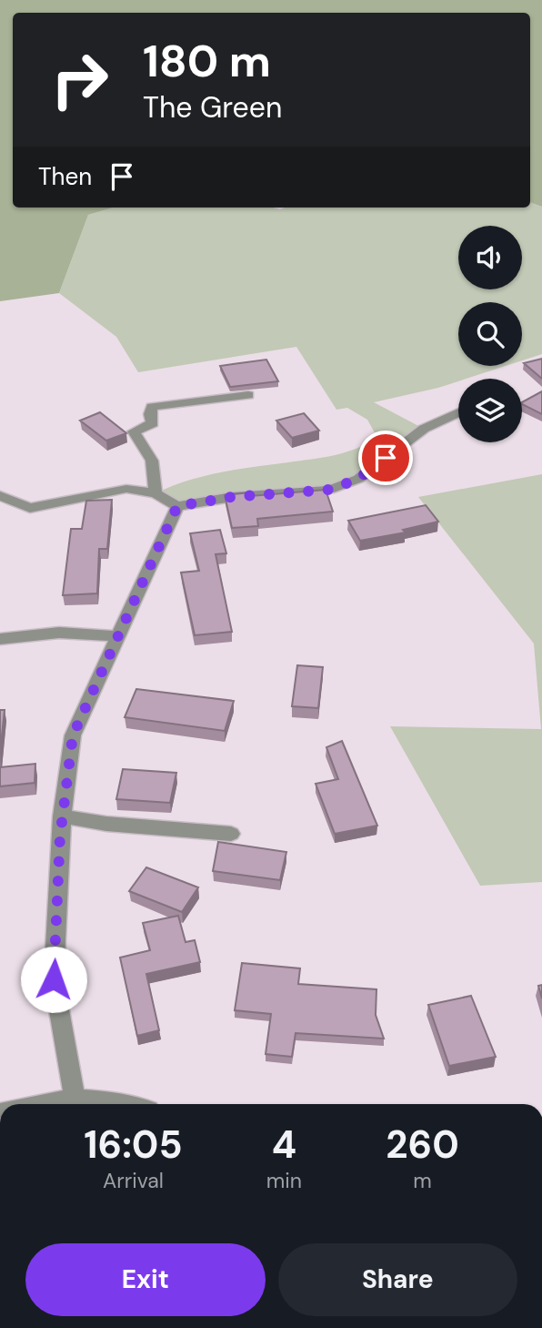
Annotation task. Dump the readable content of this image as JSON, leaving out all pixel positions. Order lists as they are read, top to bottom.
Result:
{
  "page": {
    "turn": ["180 m", "The Green"],
    "then": "Then",
    "eta": [
      "16:05",
      "Arrival",
      "4",
      "min",
      "260",
      "m"
    ],
    "buttons": ["Exit", "Share"]
  }
}
